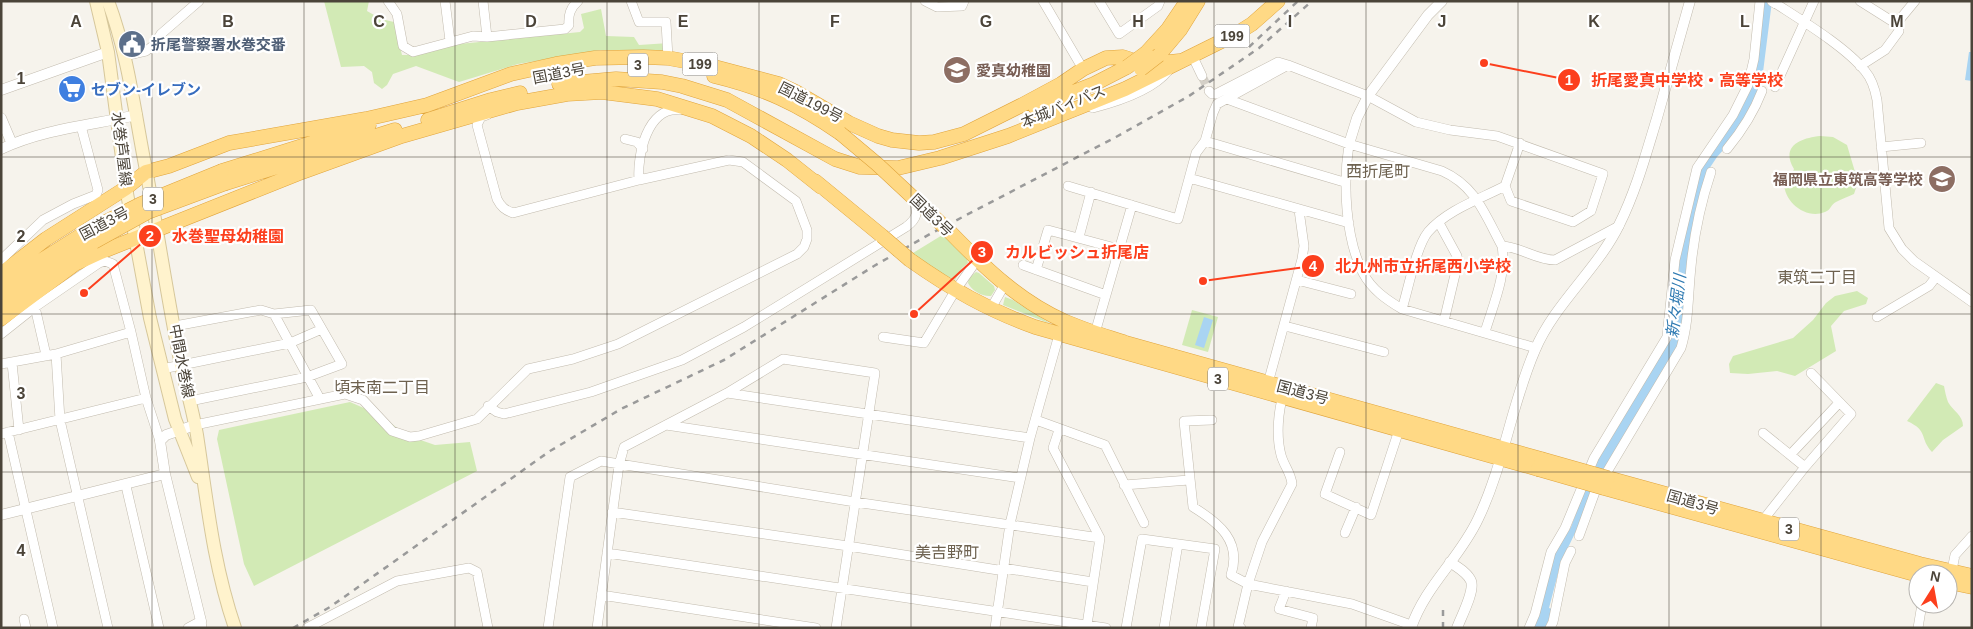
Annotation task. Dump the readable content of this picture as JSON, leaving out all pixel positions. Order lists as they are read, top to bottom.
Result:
{
  "streets": {
    "highway": [
      "199",
      "3",
      "国道3号",
      "国道199号",
      "本城バイパス"
    ],
    "main road": ["水巻芦屋線", "中間水巻線"]
  },
  "crossings": [
    ["国道3号", "国道199号"],
    ["国道199号", "本城バイパス"],
    ["水巻芦屋線", "中間水巻線"]
  ],
  "districts": [
    "西折尾町",
    "東筑二丁目",
    "頃末南二丁目",
    "美吉野町"
  ],
  "water": ["新々堀川"],
  "places": {
    "public building": ["折尾警察署水巻交番"],
    "other": [
      "折尾愛真中学校・高等学校",
      "北九州市立折尾西小学校",
      "水巻聖母幼稚園",
      "カルビッシュ折尾店"
    ],
    "school or university": ["愛真幼稚園", "福岡県立東筑高等学校"],
    "supermarket": ["セブン-イレブン"]
  },
  "north": "top",
  "grid": {
    "columns": [
      "A",
      "B",
      "C",
      "D",
      "E",
      "F",
      "G",
      "H",
      "I",
      "J",
      "K",
      "L",
      "M"
    ],
    "rows": [
      "1",
      "2",
      "3",
      "4"
    ]
  }
}
